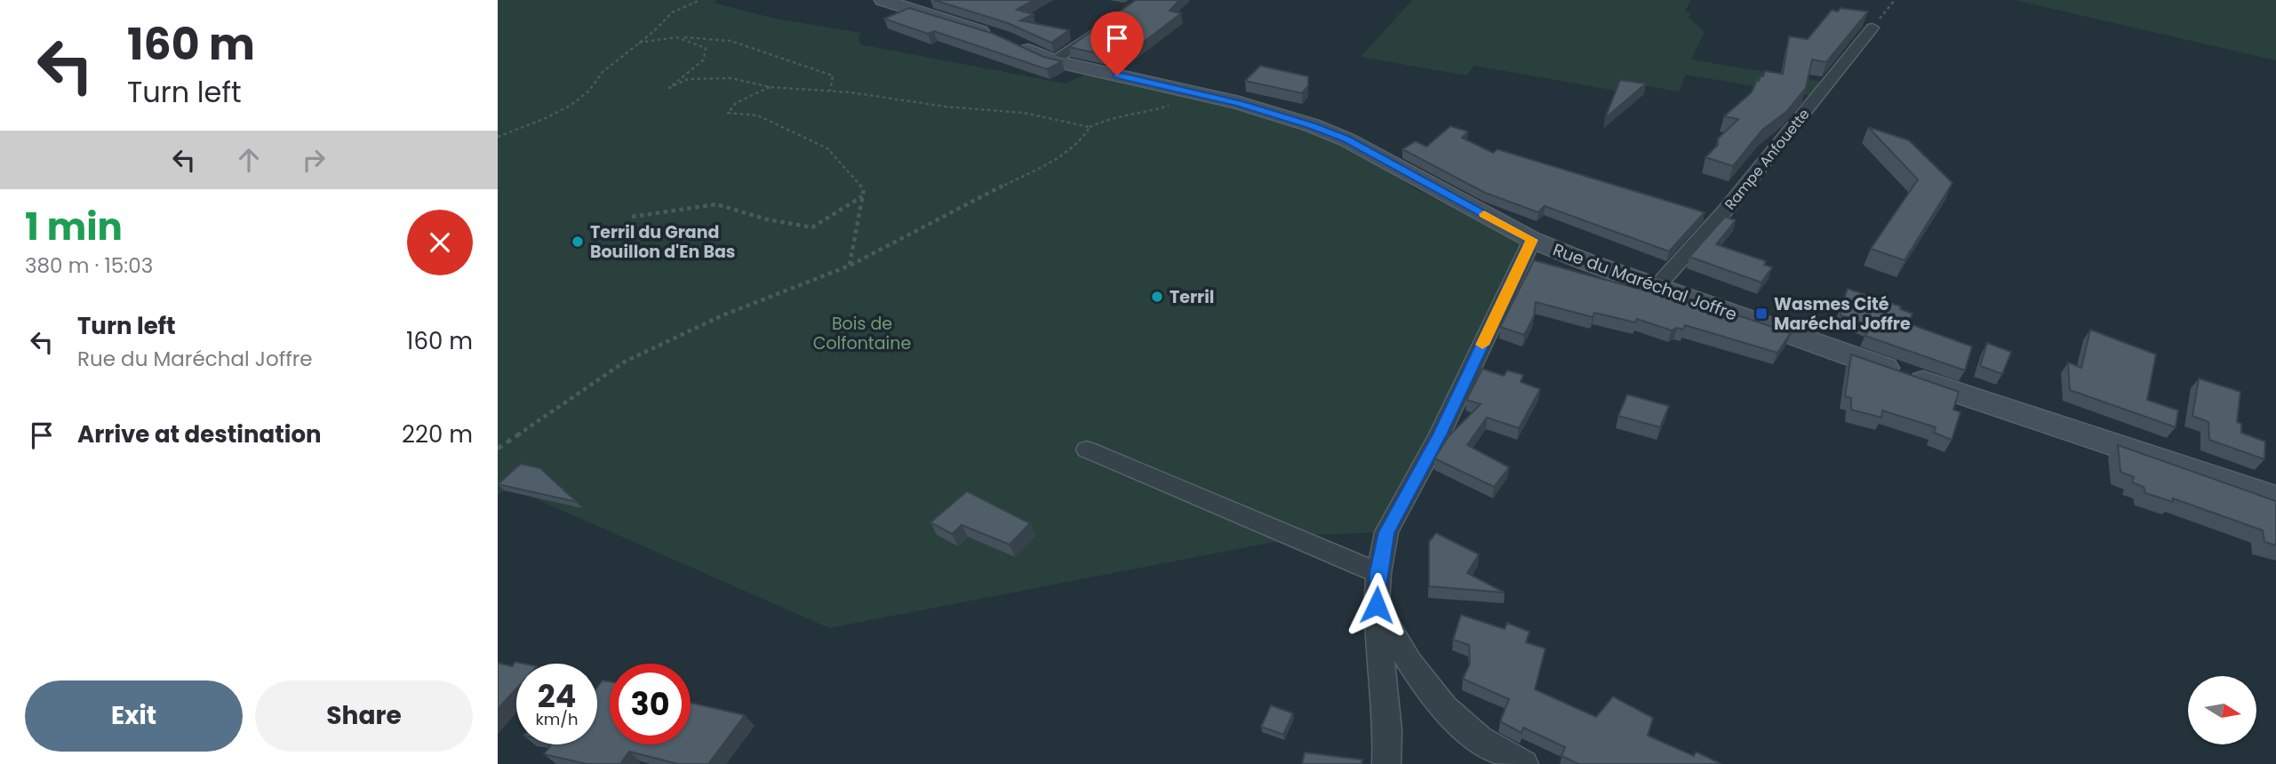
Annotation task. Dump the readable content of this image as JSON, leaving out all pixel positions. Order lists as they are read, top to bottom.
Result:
{
  "streets": {
    "street": ["Rampe Anfouette", "Rue du Maréchal Joffre"]
  },
  "crossings": [
    ["Rampe Anfouette", "Rue du Maréchal Joffre"]
  ],
  "parks": ["Bois de Colfontaine"],
  "places": {
    "other": ["Terril du Grand Bouillon d'En Bas", "Terril"],
    "transit": ["Wasmes Cité Maréchal Joffre"]
  },
  "north": "right",
  "page": {
    "turn": ["160 m", "Turn left"],
    "heading": ["1 min", "380 m · 15:03"],
    "list": [
      {
        "name": "Turn left",
        "note": "Rue du Maréchal Joffre",
        "value": "160 m"
      },
      {
        "name": "Arrive at destination",
        "value": "220 m"
      }
    ],
    "speed": "24 km/h",
    "limit": "30",
    "buttons": ["Exit", "Share"]
  }
}
